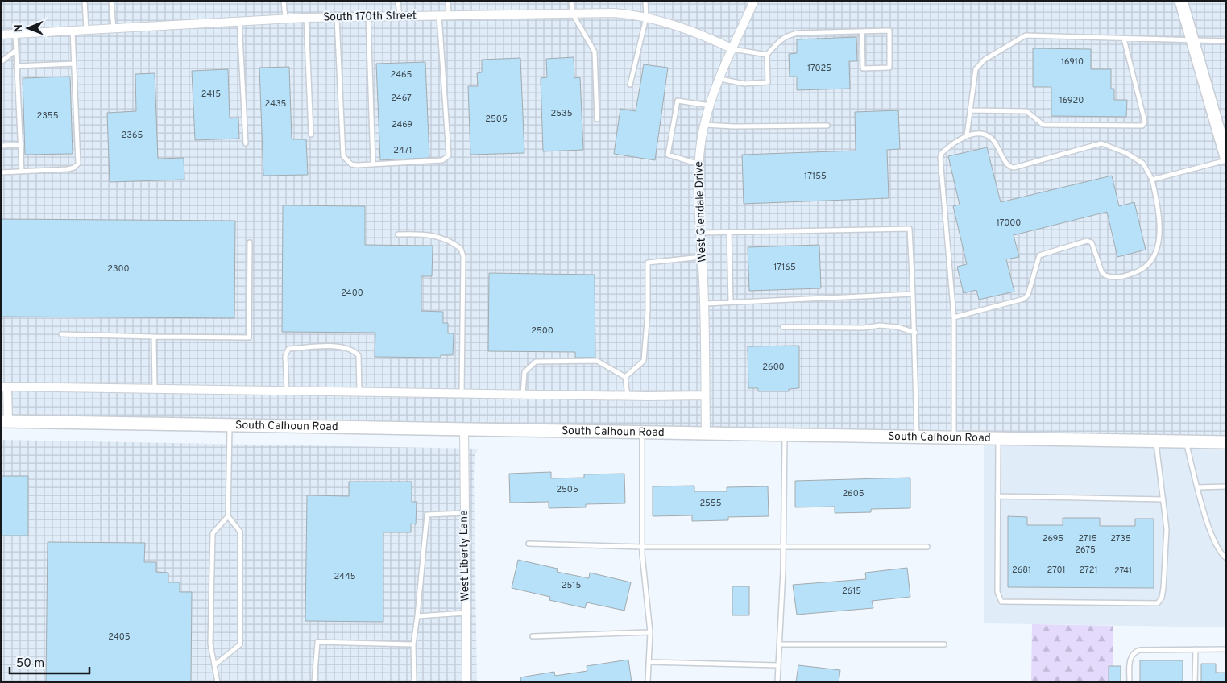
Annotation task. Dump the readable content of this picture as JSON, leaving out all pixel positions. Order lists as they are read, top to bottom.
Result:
{
  "streets": {
    "street": [
      "South 170th Street",
      "West Glendale Drive",
      "South Calhoun Road",
      "West Liberty Lane"
    ]
  },
  "crossings": [
    ["South 170th Street", "West Glendale Drive"],
    ["West Glendale Drive", "South Calhoun Road"],
    ["South Calhoun Road", "West Liberty Lane"]
  ],
  "house_numbers": [
    "16910",
    "17025",
    "2465",
    "2415",
    "2467",
    "16920",
    "2435",
    "2535",
    "2355",
    "2505",
    "2469",
    "2365",
    "2471",
    "17155",
    "17000",
    "17165",
    "2300",
    "2400",
    "2500",
    "2600",
    "2505",
    "2605",
    "2555",
    "2695",
    "2715",
    "2735",
    "2675",
    "2681",
    "2701",
    "2721",
    "2741",
    "2445",
    "2515",
    "2615",
    "2405"
  ],
  "scale_bar": "50 m",
  "north": "left"
}
